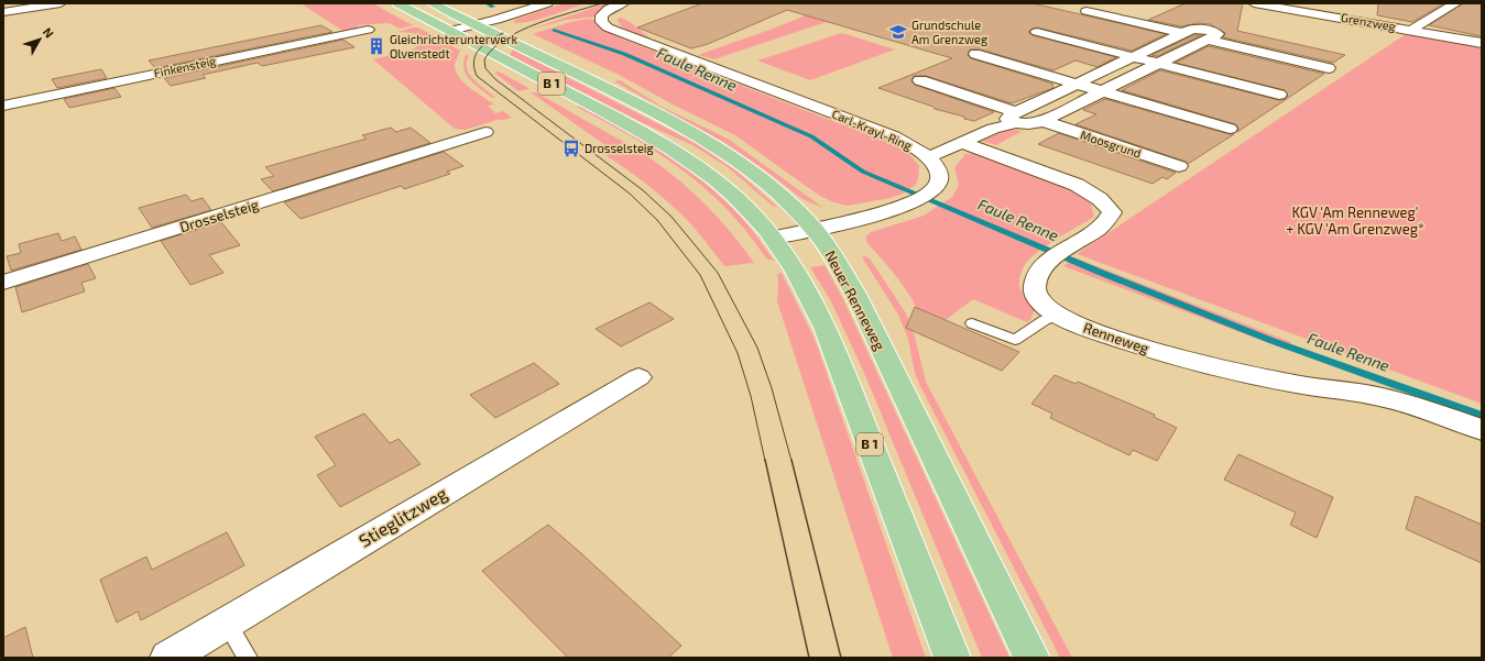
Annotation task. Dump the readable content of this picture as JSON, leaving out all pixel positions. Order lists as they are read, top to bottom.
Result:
{
  "streets": {
    "main road": ["B 1", "Neuer Renneweg"],
    "street": [
      "Grenzweg",
      "Finkensteig",
      "Carl-Krayl-Ring",
      "Moosgrund",
      "Drosselsteig",
      "Renneweg",
      "Stieglitzweg"
    ]
  },
  "crossings": [
    ["B 1", "Carl-Krayl-Ring"],
    ["Carl-Krayl-Ring", "Moosgrund"],
    ["Carl-Krayl-Ring", "Neuer Renneweg"],
    ["Moosgrund", "Renneweg"]
  ],
  "water": ["Faule Renne"],
  "parks": ["KGV 'Am Renneweg' + KGV 'Am Grenzweg*"],
  "places": {
    "school or university": ["Grundschule Am Grenzweg"],
    "building": ["Gleichrichterunterwerk Olvenstedt"],
    "bus stop": ["Drosselsteig"]
  },
  "north": "top right"
}
